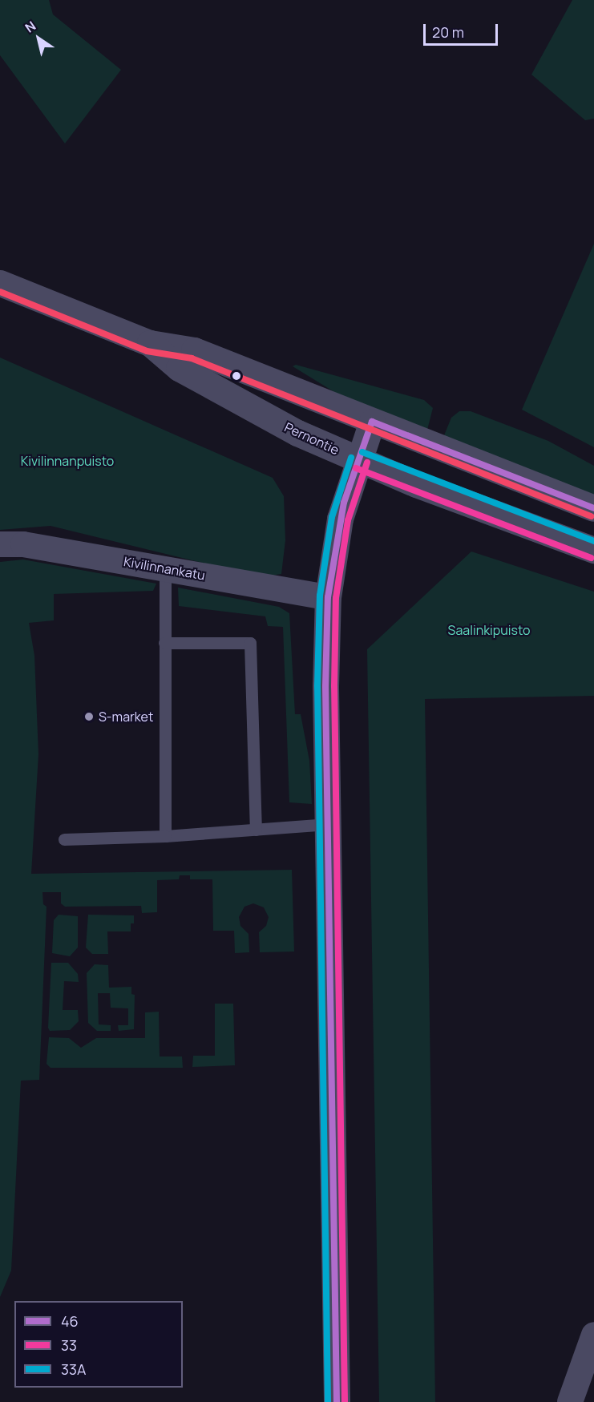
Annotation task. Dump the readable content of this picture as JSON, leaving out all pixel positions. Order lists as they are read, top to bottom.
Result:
{
  "streets": {
    "street": ["Pernontie", "Kivilinnankatu"]
  },
  "parks": ["Kivilinnanpuisto", "Saalinkipuisto"],
  "places": ["S-market"],
  "lines": ["transit line 46", "transit line 33A", "transit line 33"],
  "legend": ["46", "33", "33A"],
  "scale_bar": "20 m",
  "north": "top left"
}
